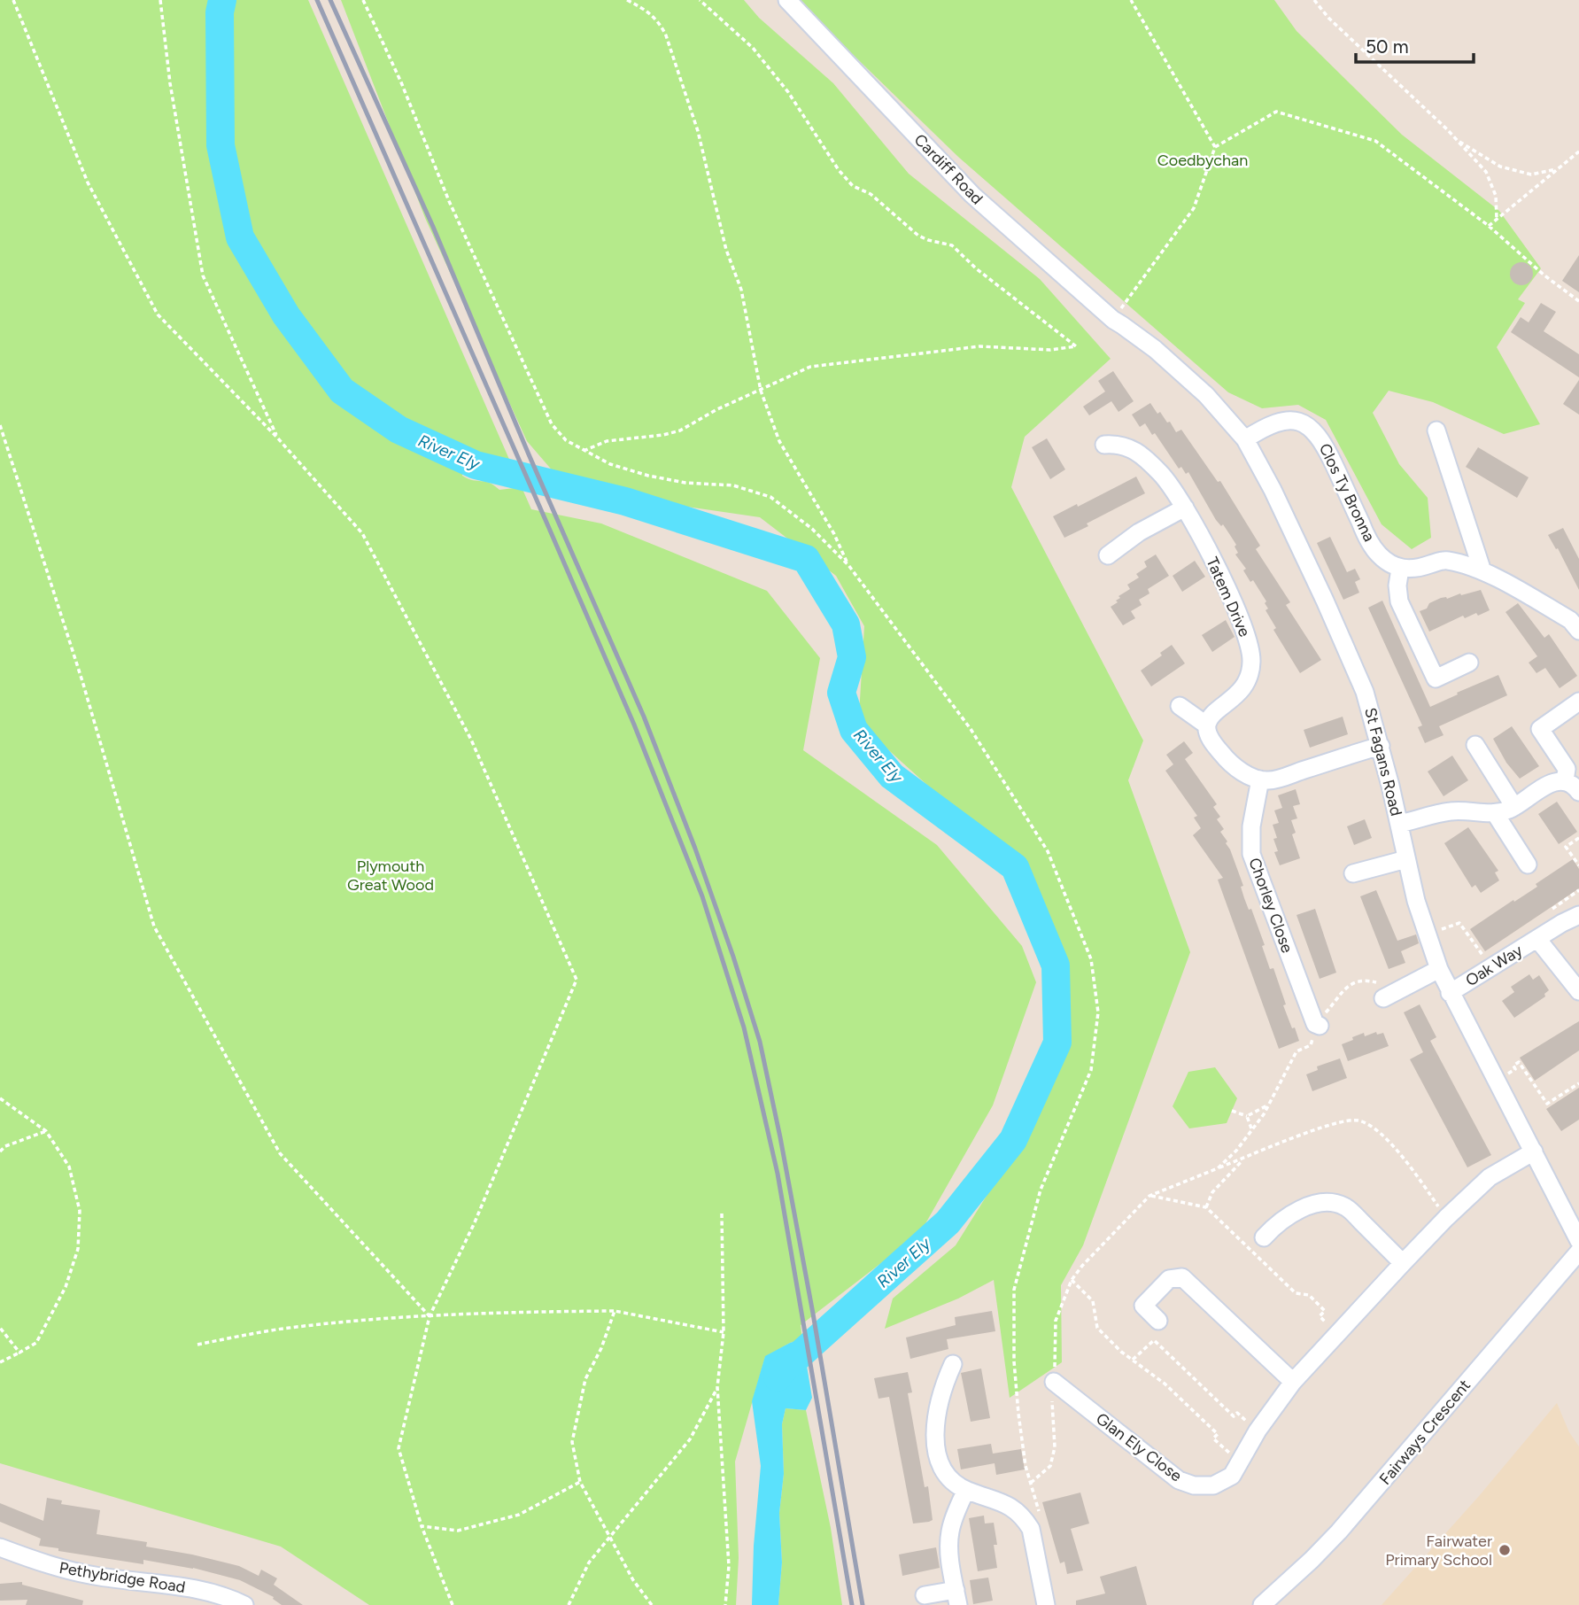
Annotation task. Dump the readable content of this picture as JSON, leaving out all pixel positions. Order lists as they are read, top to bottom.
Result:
{
  "streets": {
    "street": [
      "Cardiff Road",
      "Clos Ty Bronna",
      "Tatem Drive",
      "St Fagans Road",
      "Chorley Close",
      "Oak Way",
      "Fairways Crescent",
      "Glan Ely Close",
      "Pethybridge Road"
    ]
  },
  "crossings": [
    ["Cardiff Road", "St Fagans Road"],
    ["Clos Ty Bronna", "St Fagans Road"],
    ["St Fagans Road", "Oak Way"],
    ["St Fagans Road", "Glan Ely Close"]
  ],
  "water": ["River Ely"],
  "parks": ["Coedbychan", "Plymouth Great Wood"],
  "places": ["Fairwater Primary School"],
  "scale_bar": "50 m"
}
